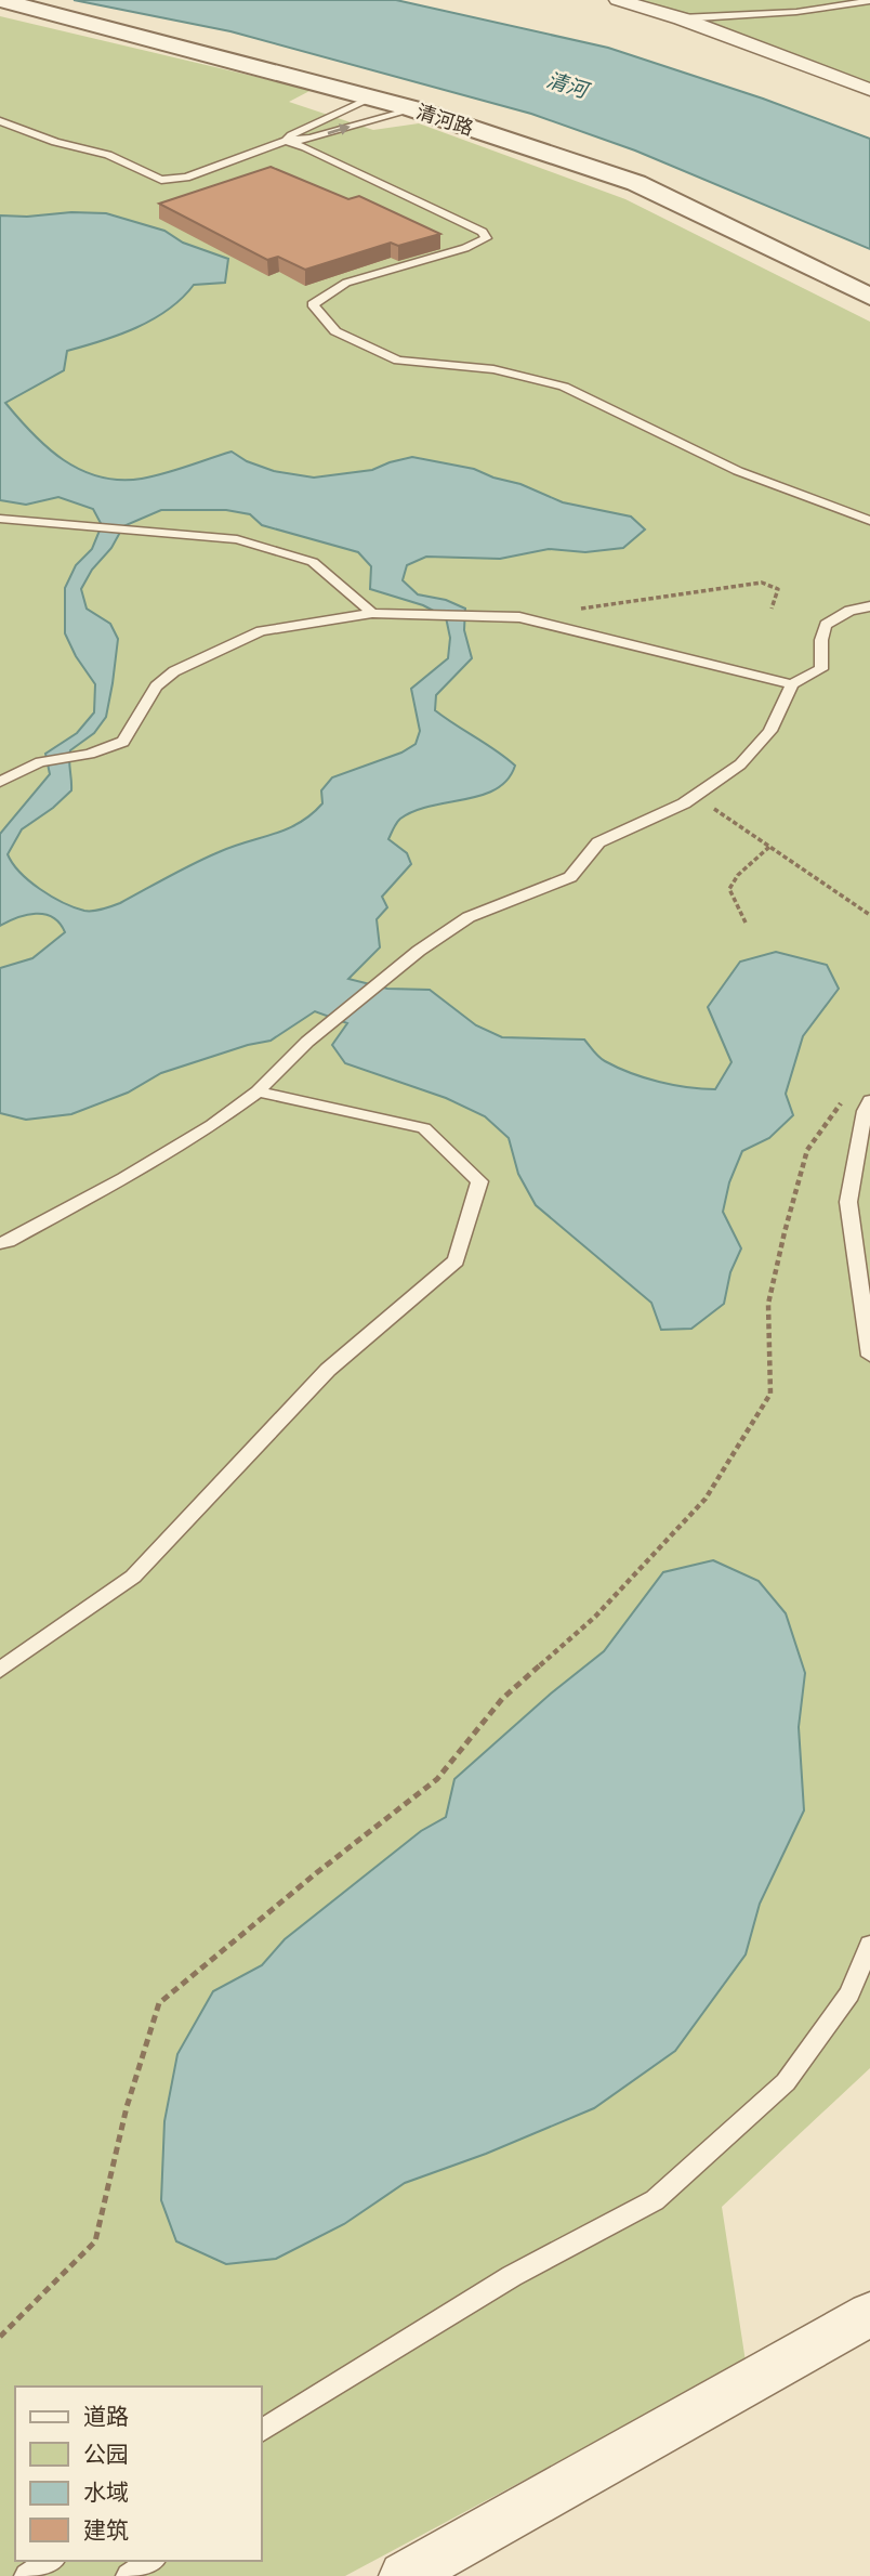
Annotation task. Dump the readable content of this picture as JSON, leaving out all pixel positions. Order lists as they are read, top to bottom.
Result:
{
  "streets": {
    "street": ["清河路"]
  },
  "water": ["清河"],
  "legend": [
    "道路",
    "公园",
    "水域",
    "建筑"
  ]
}
